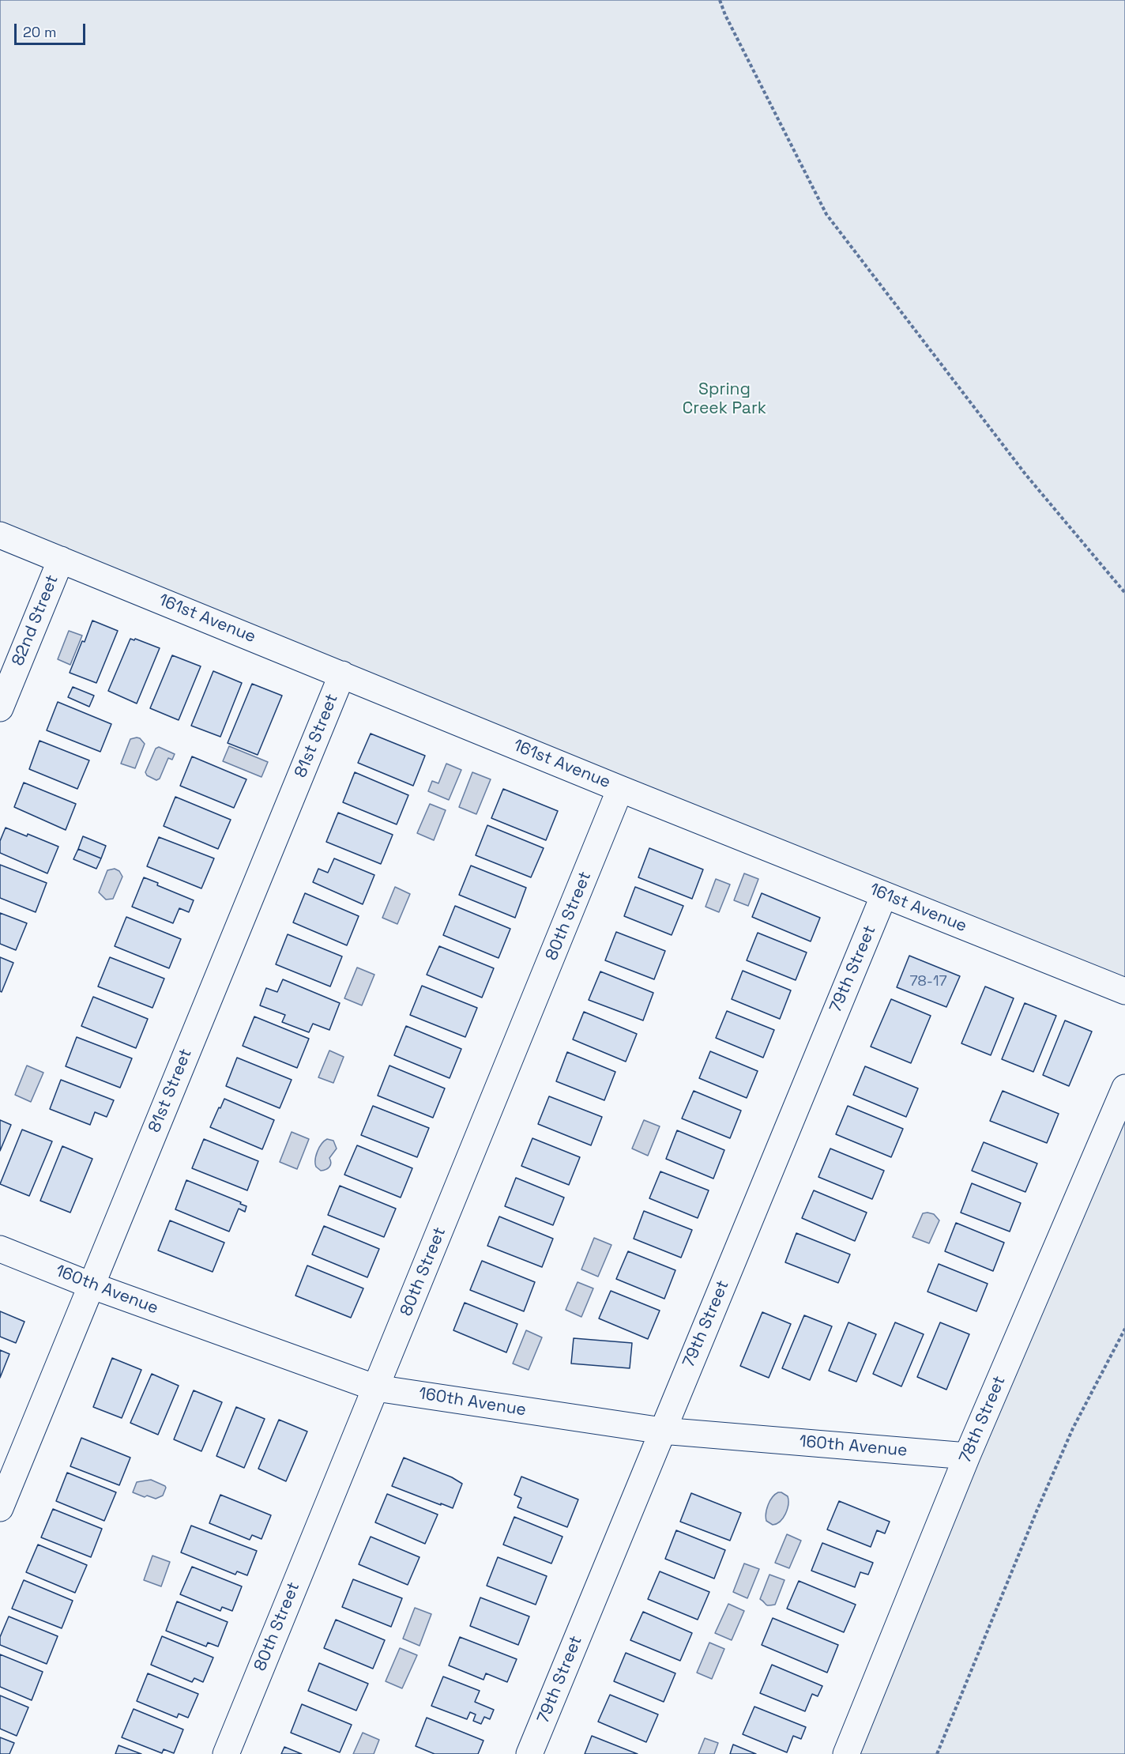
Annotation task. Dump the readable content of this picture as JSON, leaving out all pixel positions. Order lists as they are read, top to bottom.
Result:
{
  "streets": {
    "street": [
      "161st Avenue",
      "82nd Street",
      "81st Street",
      "80th Street",
      "79th Street",
      "160th Avenue",
      "78th Street"
    ]
  },
  "crossings": [
    ["161st Avenue", "82nd Street"],
    ["161st Avenue", "81st Street"],
    ["161st Avenue", "80th Street"],
    ["161st Avenue", "79th Street"],
    ["81st Street", "160th Avenue"],
    ["80th Street", "160th Avenue"],
    ["79th Street", "160th Avenue"],
    ["160th Avenue", "78th Street"]
  ],
  "parks": ["Spring Creek Park"],
  "house_numbers": ["78-17"],
  "scale_bar": "20 m"
}
